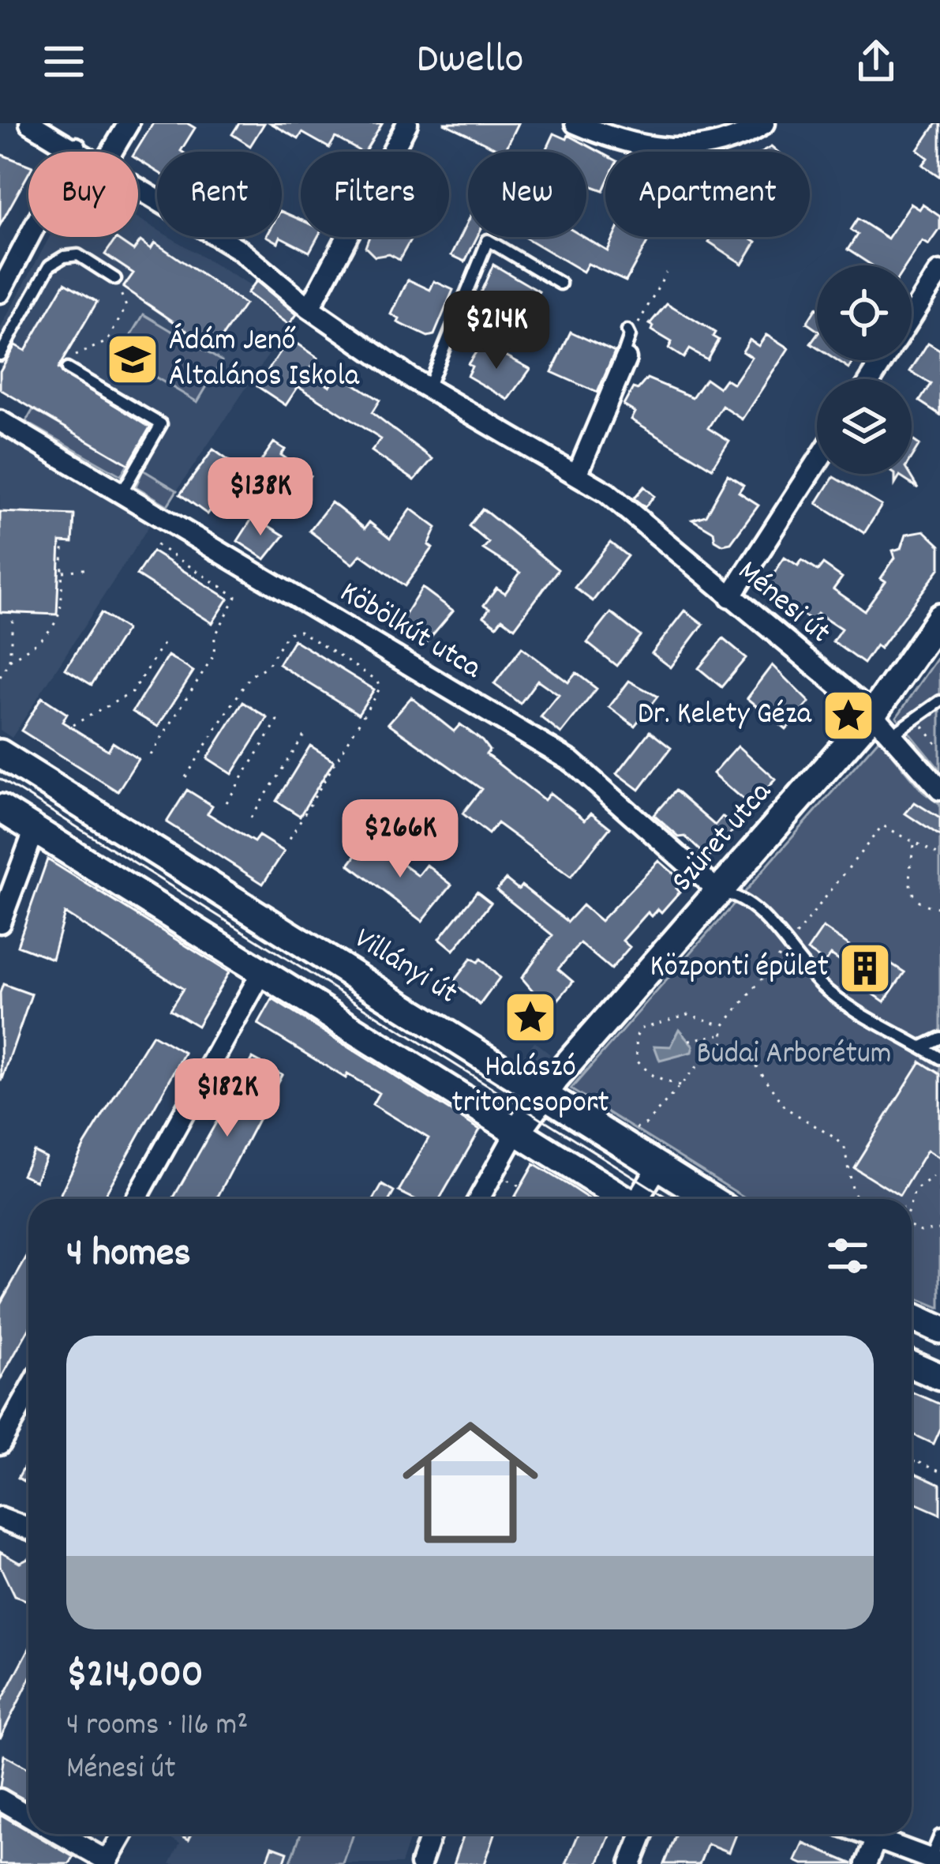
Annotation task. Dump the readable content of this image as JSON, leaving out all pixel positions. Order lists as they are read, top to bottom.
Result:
{
  "streets": {
    "street": [
      "Ménesi út",
      "Köbölkút utca",
      "Szüret utca",
      "Villányi út"
    ]
  },
  "crossings": [
    ["Ménesi út", "Szüret utca"],
    ["Köbölkút utca", "Szüret utca"],
    ["Szüret utca", "Villányi út"]
  ],
  "parks": ["Budai Arborétum"],
  "places": {
    "school or university": ["Ádám Jenő Általános Iskola"],
    "place": ["Dr. Kelety Géza", "Halászó tritoncsoport"],
    "building": ["Központi épület"]
  },
  "page": {
    "header": "Dwello",
    "chip": [
      "Buy",
      "Rent",
      "Filters",
      "New",
      "Apartment"
    ],
    "price": [
      "$214K",
      "$138K",
      "$266K",
      "$182K"
    ],
    "heading": "4 homes",
    "list": [
      {
        "name": "$214,000",
        "note": "4 rooms · 116 m² · Ménesi út"
      }
    ]
  }
}
